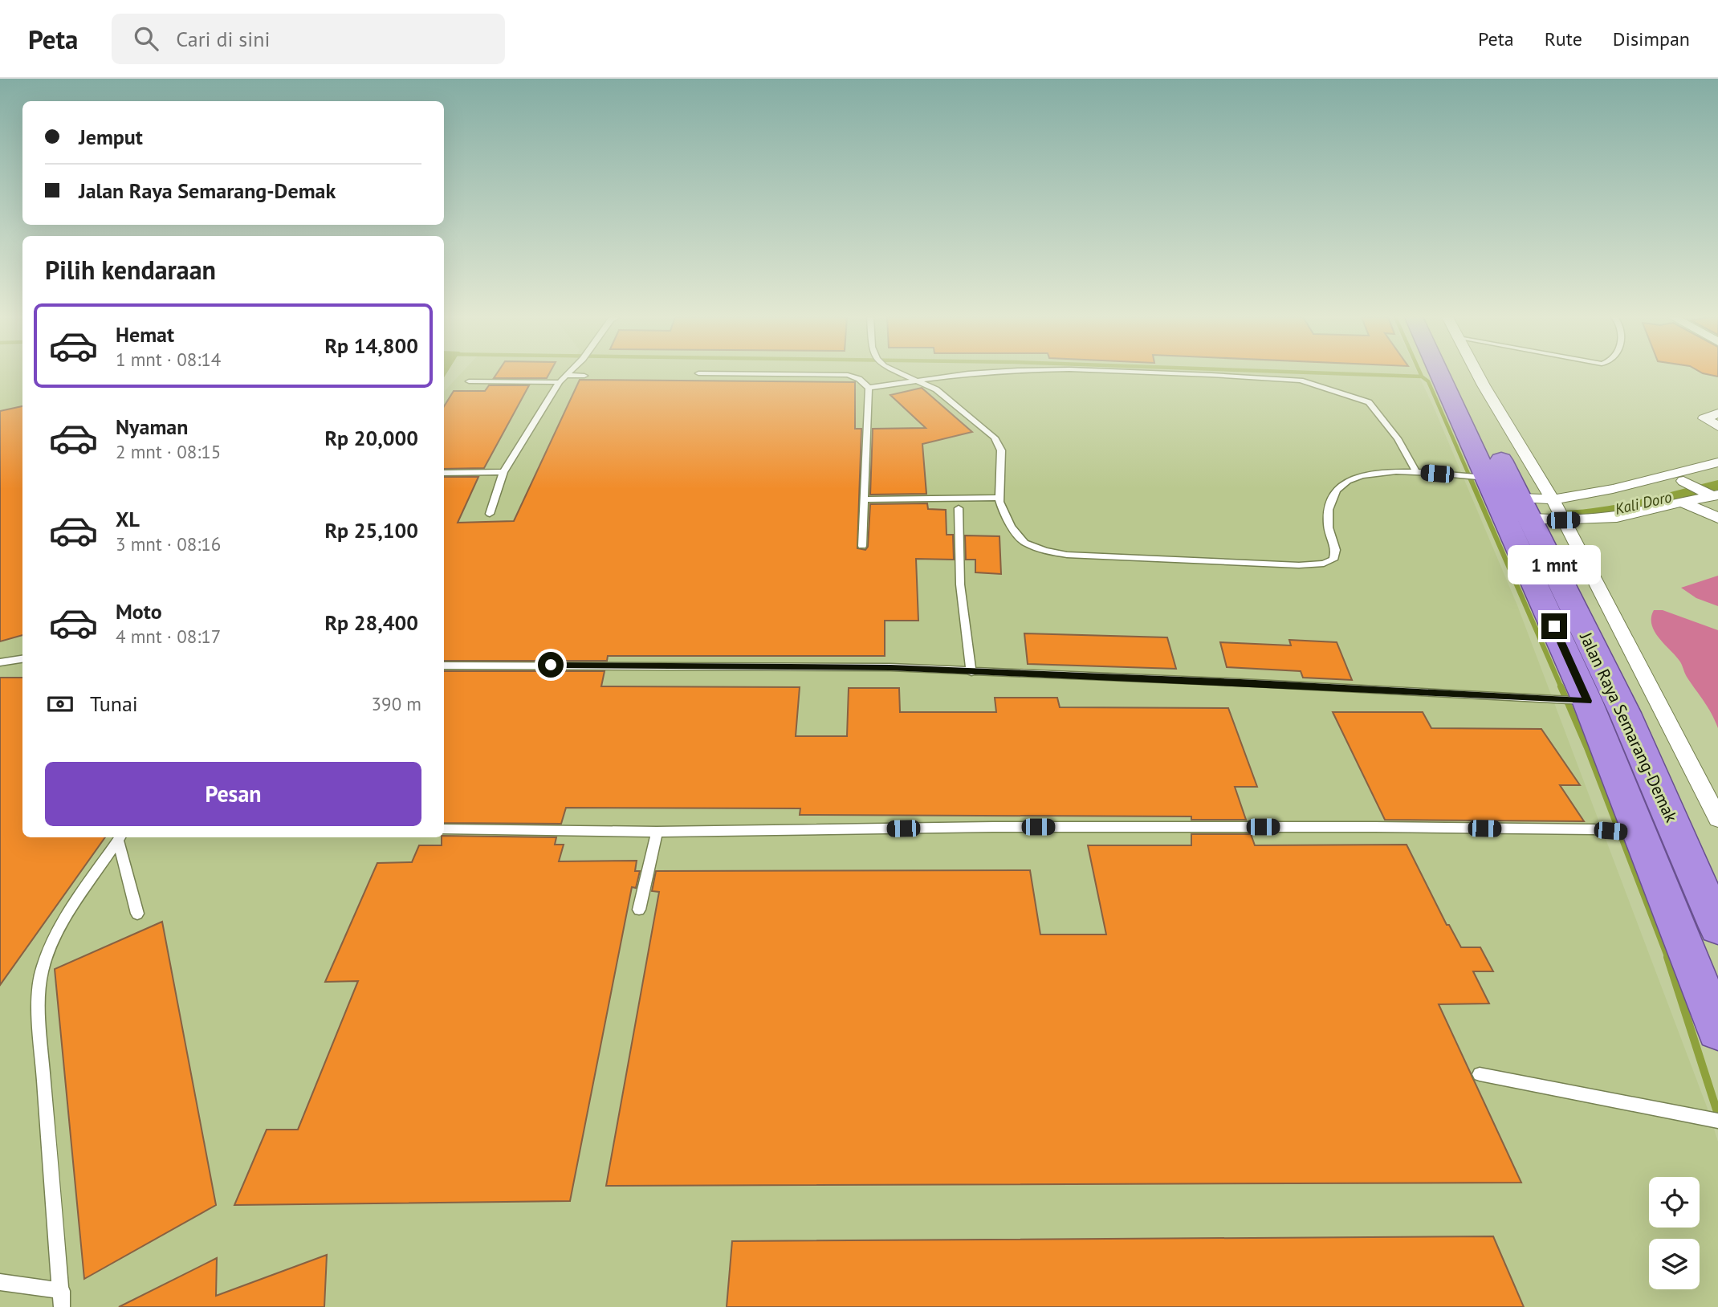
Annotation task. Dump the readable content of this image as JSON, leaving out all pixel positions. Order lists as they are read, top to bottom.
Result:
{
  "streets": {
    "highway": ["Jalan Raya Semarang-Demak"]
  },
  "water": ["Kali Doro"],
  "page": {
    "header": "Peta",
    "search": "Cari di sini",
    "nav": ["Peta", "Rute", "Disimpan"],
    "banner": ["Jemput", "Jalan Raya Semarang-Demak"],
    "heading": "Pilih kendaraan",
    "list": [
      {
        "name": "Hemat",
        "note": "1 mnt · 08:14",
        "value": "Rp 14,800"
      },
      {
        "name": "Nyaman",
        "note": "2 mnt · 08:15",
        "value": "Rp 20,000"
      },
      {
        "name": "XL",
        "note": "3 mnt · 08:16",
        "value": "Rp 25,100"
      },
      {
        "name": "Moto",
        "note": "4 mnt · 08:17",
        "value": "Rp 28,400"
      }
    ],
    "bubble": "1 mnt",
    "pay": ["Tunai", "390 m"],
    "buttons": "Pesan"
  }
}
